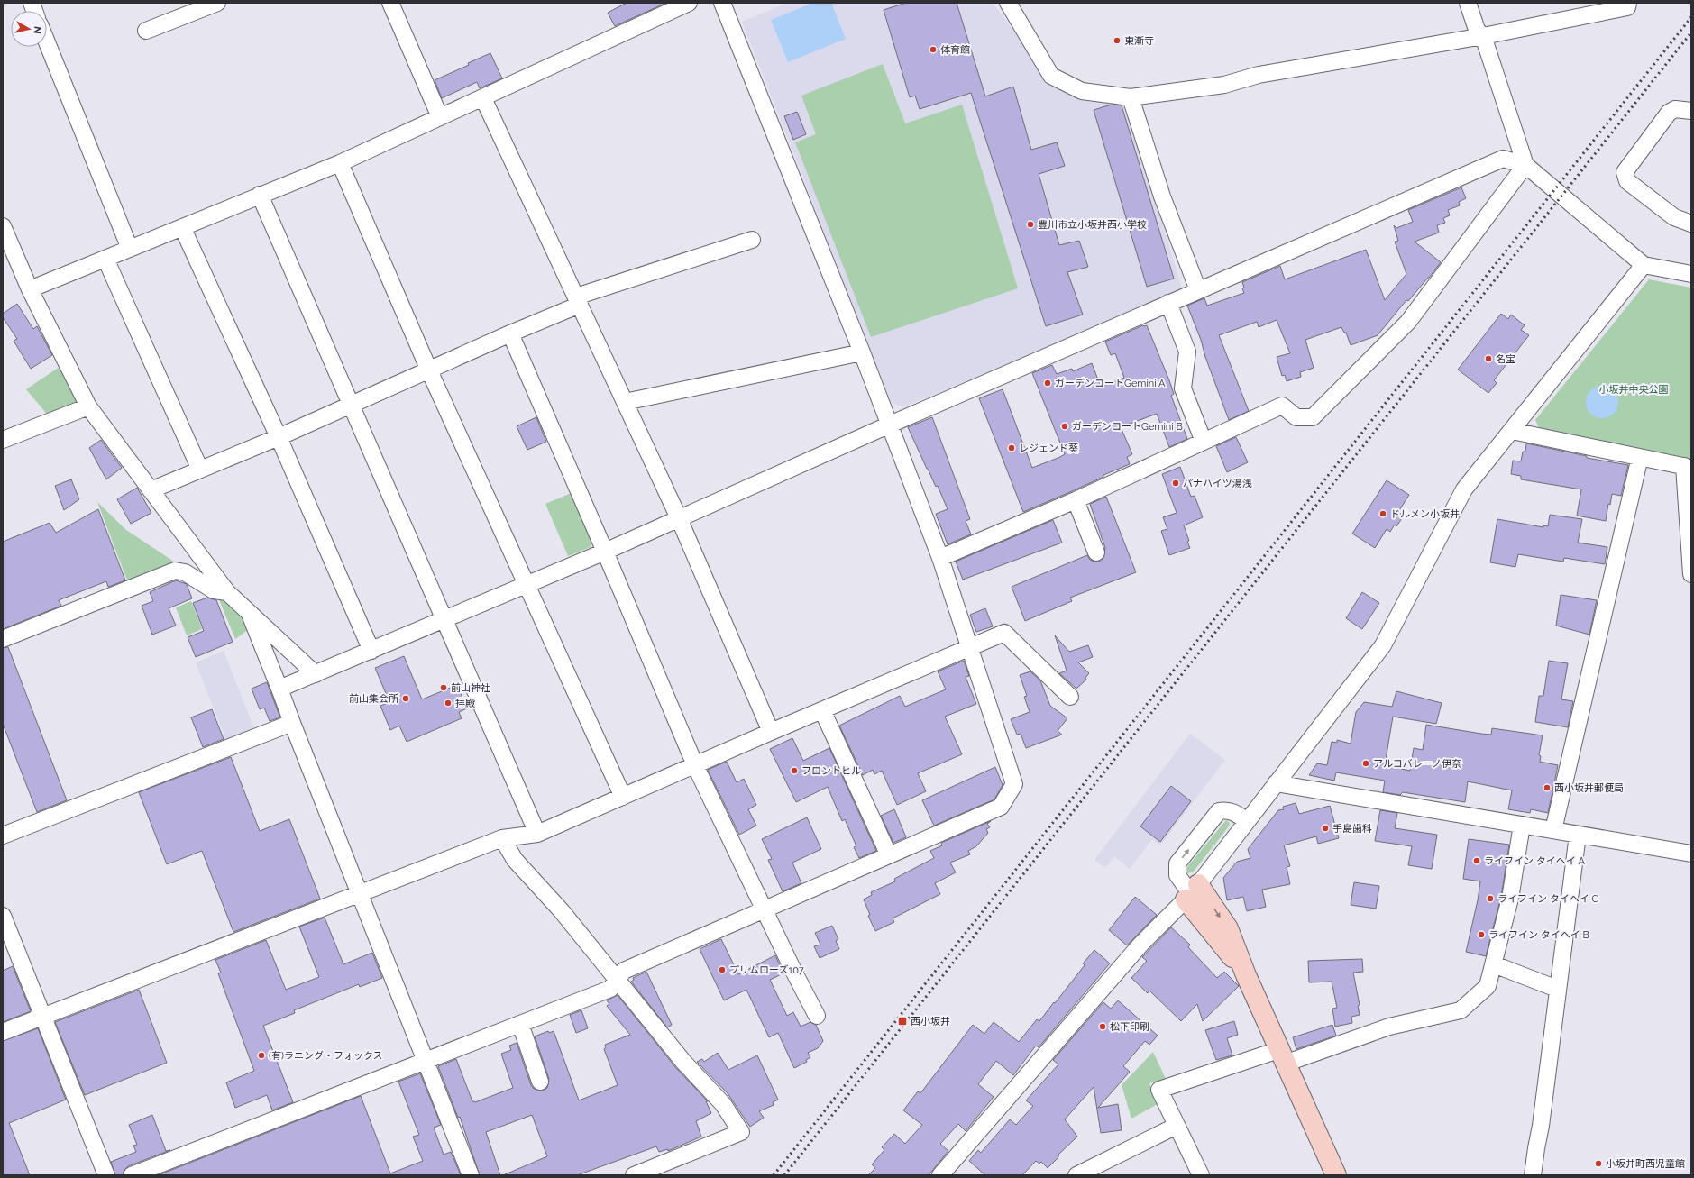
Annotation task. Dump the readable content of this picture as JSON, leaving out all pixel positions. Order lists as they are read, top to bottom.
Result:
{
  "parks": ["小坂井中央公園"],
  "places": {
    "other": [
      "東漸寺",
      "体育館",
      "豊川市立小坂井西小学校",
      "名宝",
      "ガーデンコートGemini A",
      "ガーデンコートGemini B",
      "レジェンド葵",
      "パナハイツ湯浅",
      "ドルメン小坂井",
      "前山神社",
      "前山集会所",
      "拝殿",
      "アルコバレーノ伊奈",
      "フロントヒル",
      "西小坂井郵便局",
      "手島歯科",
      "ライフイン タイヘイ A",
      "ライフイン タイヘイ C",
      "ライフイン タイヘイ B",
      "プリムローズ107",
      "松下印刷",
      "(有)ラニング・フォックス",
      "小坂井町西児童館"
    ],
    "transit": ["西小坂井"]
  },
  "north": "right"
}
